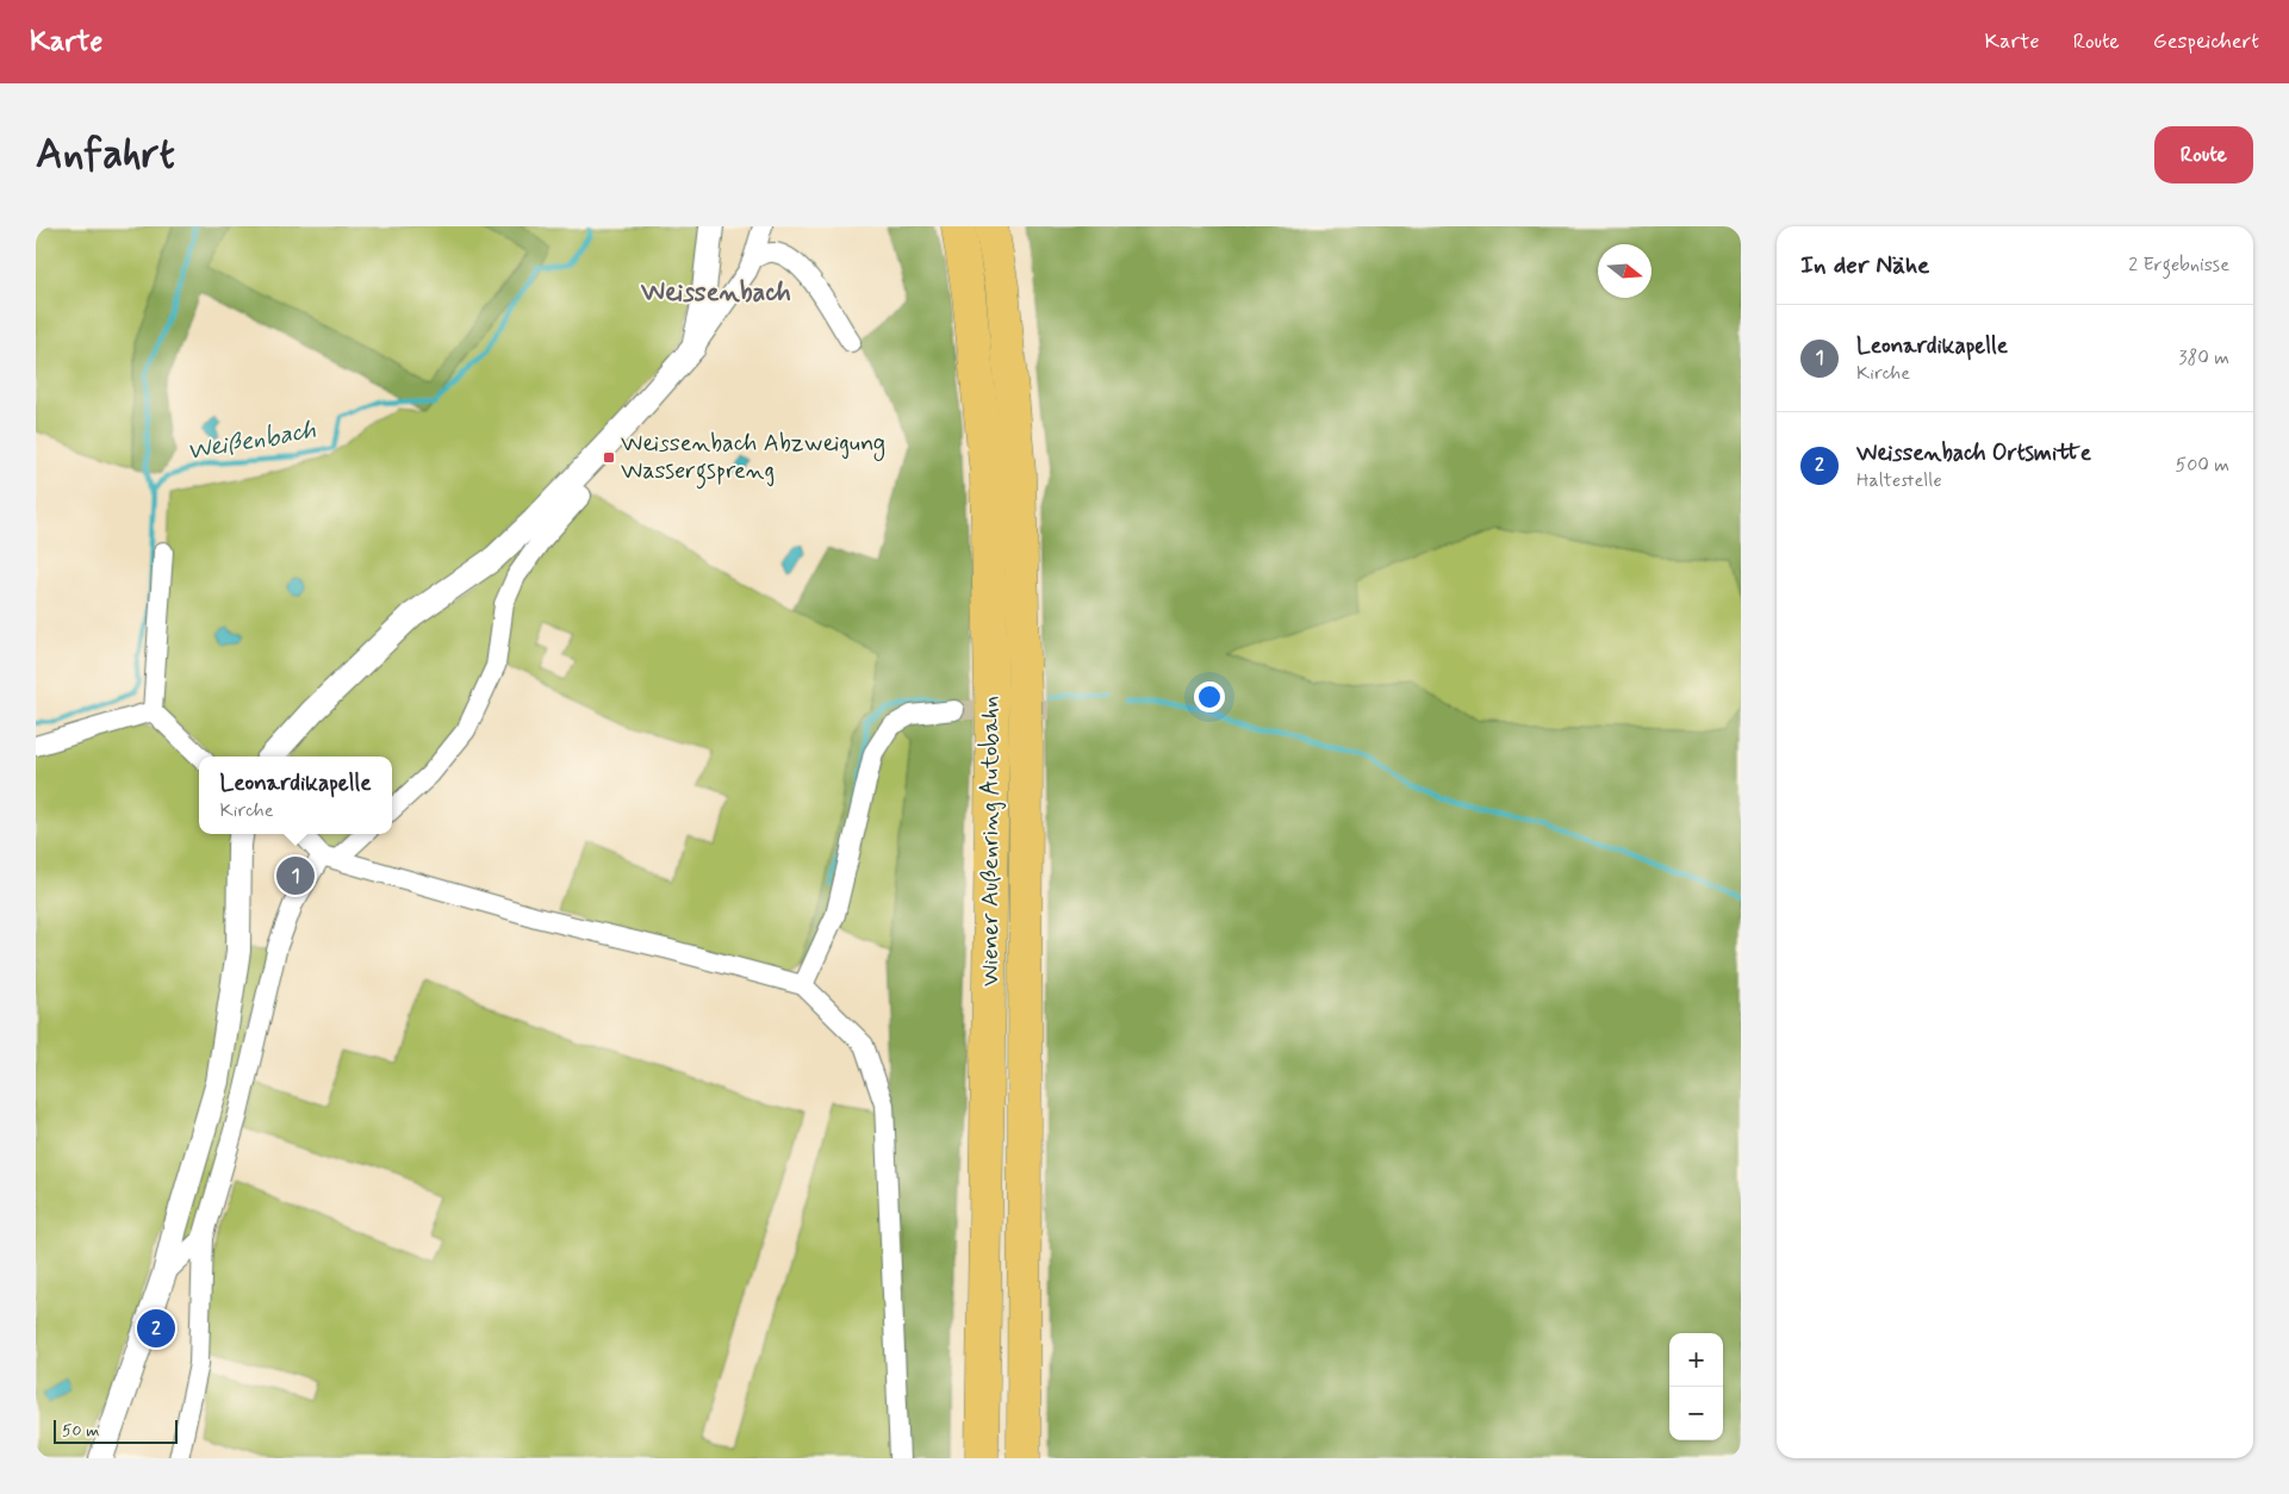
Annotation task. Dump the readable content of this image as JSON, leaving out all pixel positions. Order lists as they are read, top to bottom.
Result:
{
  "streets": {
    "highway": ["Wiener Außenring Autobahn"]
  },
  "districts": ["Weissenbach"],
  "water": ["Weißenbach"],
  "places": {
    "transit": ["Weissenbach Abzweigung Wassergspreng"]
  },
  "scale_bar": "50 m",
  "north": "right",
  "page": {
    "header": "Karte",
    "nav": ["Karte", "Route", "Gespeichert"],
    "buttons": "Route",
    "title": "Anfahrt",
    "heading": ["In der Nähe", "2 Ergebnisse"],
    "list": [
      {
        "mark": "1",
        "name": "Leonardikapelle",
        "note": "Kirche",
        "value": "380 m"
      },
      {
        "mark": "2",
        "name": "Weissenbach Ortsmitte",
        "note": "Haltestelle",
        "value": "500 m"
      }
    ],
    "popup": ["Leonardikapelle", "Kirche"],
    "pins": ["1", "2"],
    "map_buttons": ["+", "−"],
    "scale": "50 m"
  }
}
